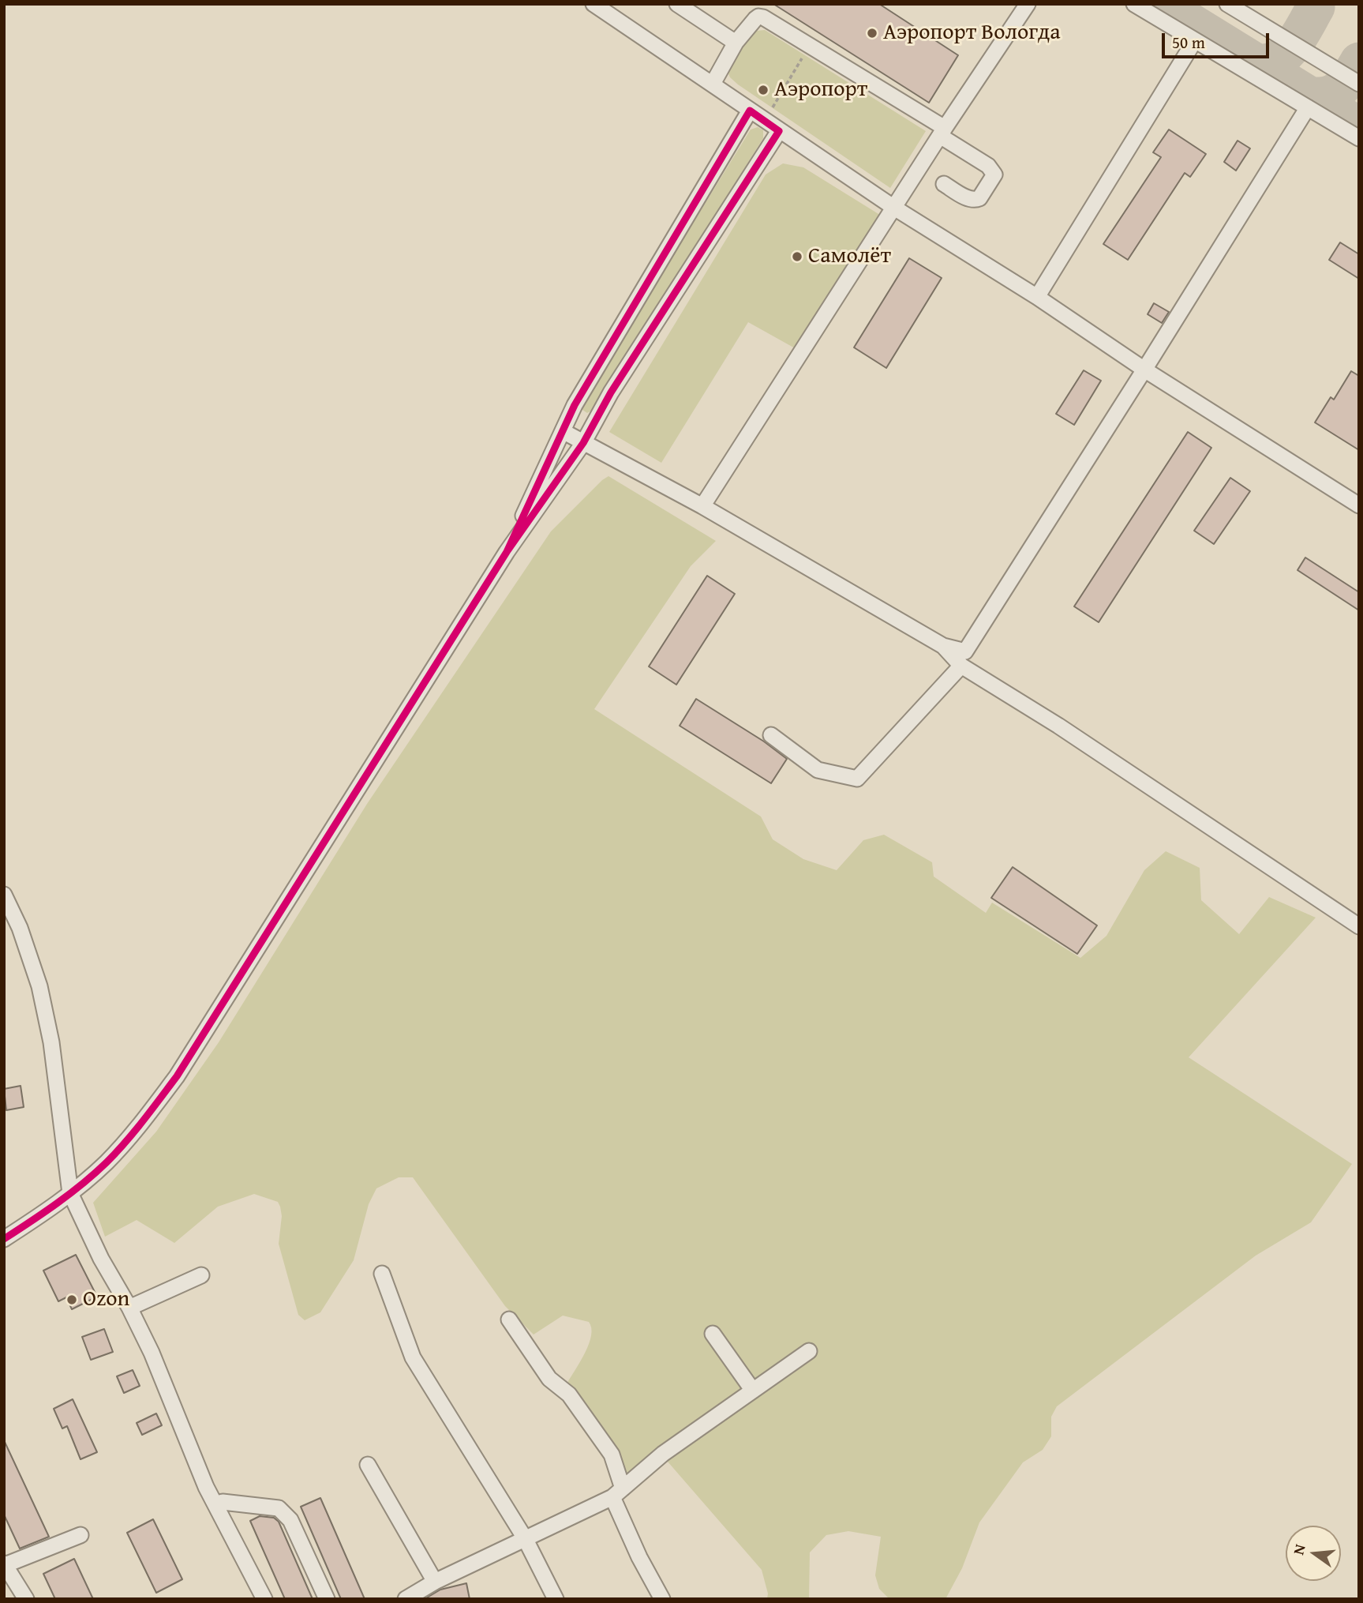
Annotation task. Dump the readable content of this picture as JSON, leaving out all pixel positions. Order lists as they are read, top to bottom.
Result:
{
  "places": [
    "Аэропорт Вологда",
    "Аэропорт",
    "Самолёт",
    "Ozon"
  ],
  "scale_bar": "50 m",
  "north": "left"
}
